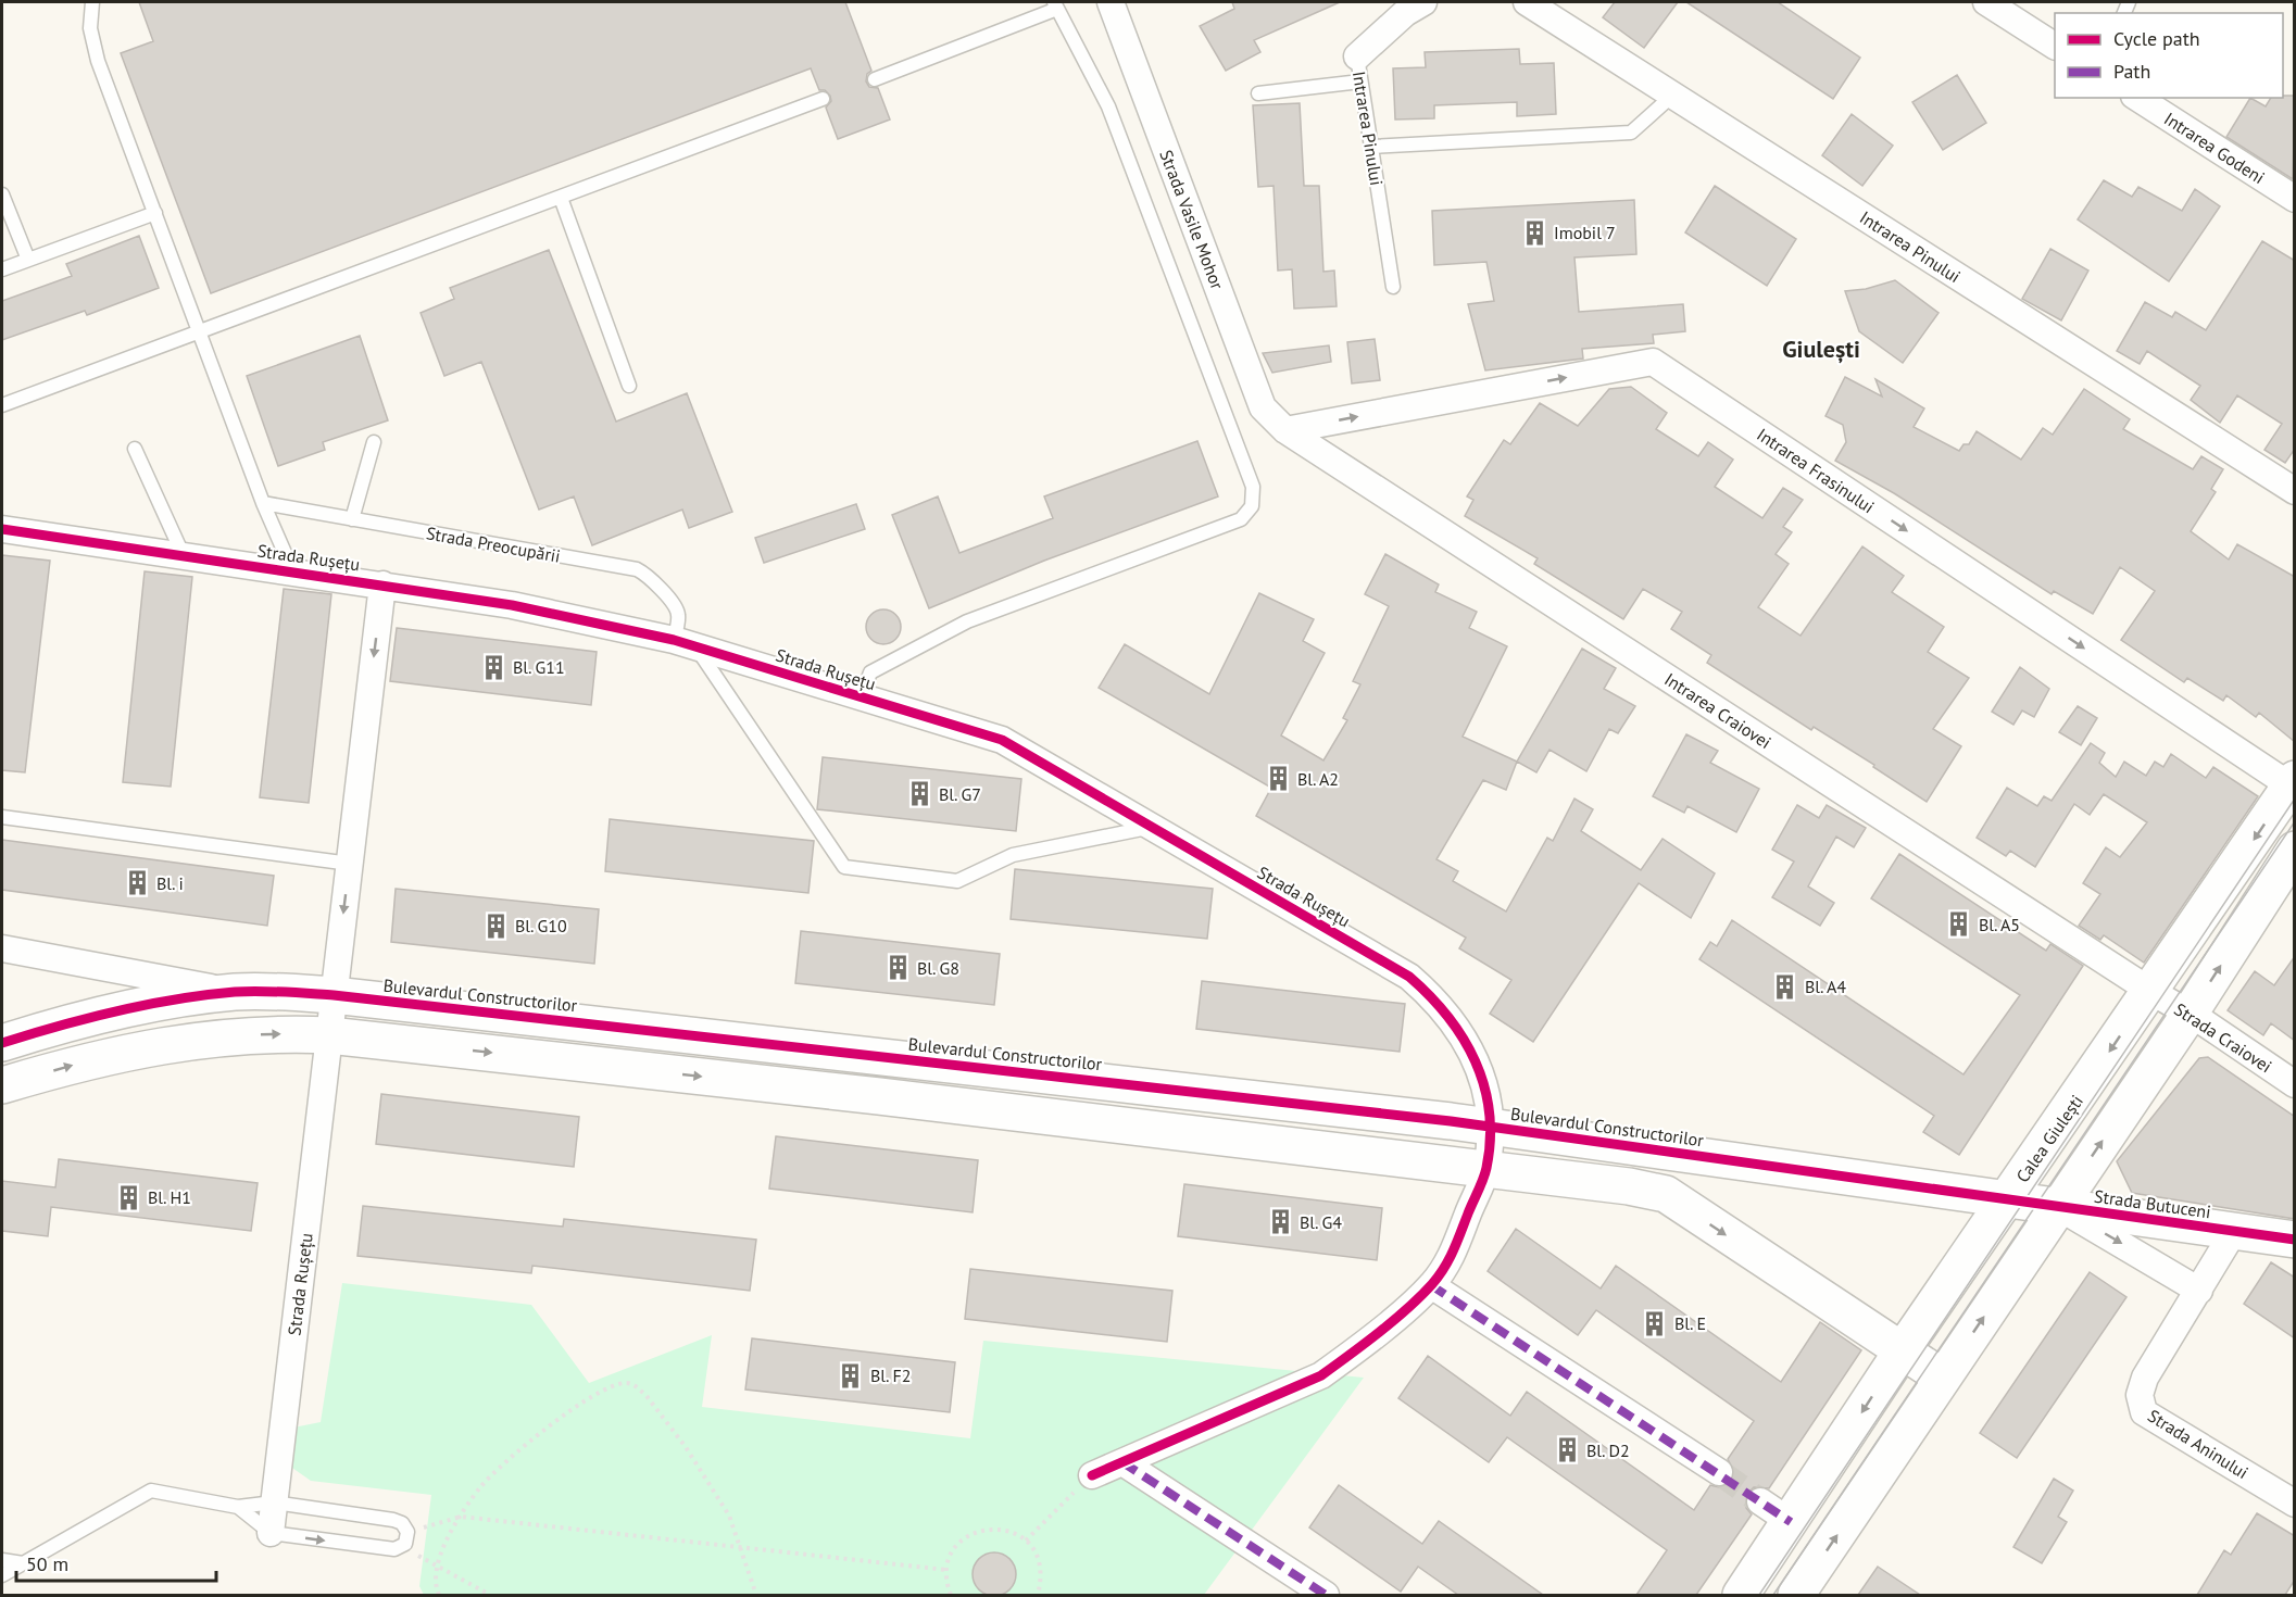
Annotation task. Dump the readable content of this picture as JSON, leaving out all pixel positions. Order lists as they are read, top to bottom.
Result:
{
  "streets": {
    "street": [
      "Intrarea Pinului",
      "Intrarea Godeni",
      "Strada Vasile Mohor",
      "Intrarea Frasinului",
      "Strada Rușețu",
      "Intrarea Craiovei",
      "Bulevardul Constructorilor",
      "Strada Craiovei",
      "Calea Giulești",
      "Strada Butuceni",
      "Strada Aninului"
    ],
    "lane": ["Strada Preocupării"]
  },
  "crossings": [
    ["Strada Vasile Mohor", "Intrarea Frasinului"],
    ["Strada Vasile Mohor", "Intrarea Craiovei"],
    ["Intrarea Frasinului", "Intrarea Craiovei"],
    ["Intrarea Frasinului", "Calea Giulești"],
    ["Strada Preocupării", "Strada Rușețu"],
    ["Strada Rușețu", "Bulevardul Constructorilor"],
    ["Intrarea Craiovei", "Strada Craiovei"],
    ["Intrarea Craiovei", "Calea Giulești"],
    ["Bulevardul Constructorilor", "Calea Giulești"],
    ["Bulevardul Constructorilor", "Strada Butuceni"],
    ["Strada Craiovei", "Calea Giulești"],
    ["Calea Giulești", "Strada Butuceni"],
    ["Strada Butuceni", "Strada Aninului"]
  ],
  "one_way": ["Intrarea Frasinului"],
  "districts": ["Giulești"],
  "places": {
    "building": [
      "Imobil 7",
      "Bl. G11",
      "Bl. A2",
      "Bl. G7",
      "Bl. i",
      "Bl. A5",
      "Bl. G10",
      "Bl. G8",
      "Bl. A4",
      "Bl. H1",
      "Bl. G4",
      "Bl. E",
      "Bl. F2",
      "Bl. D2"
    ]
  },
  "legend": ["Cycle path", "Path"],
  "scale_bar": "50 m"
}
